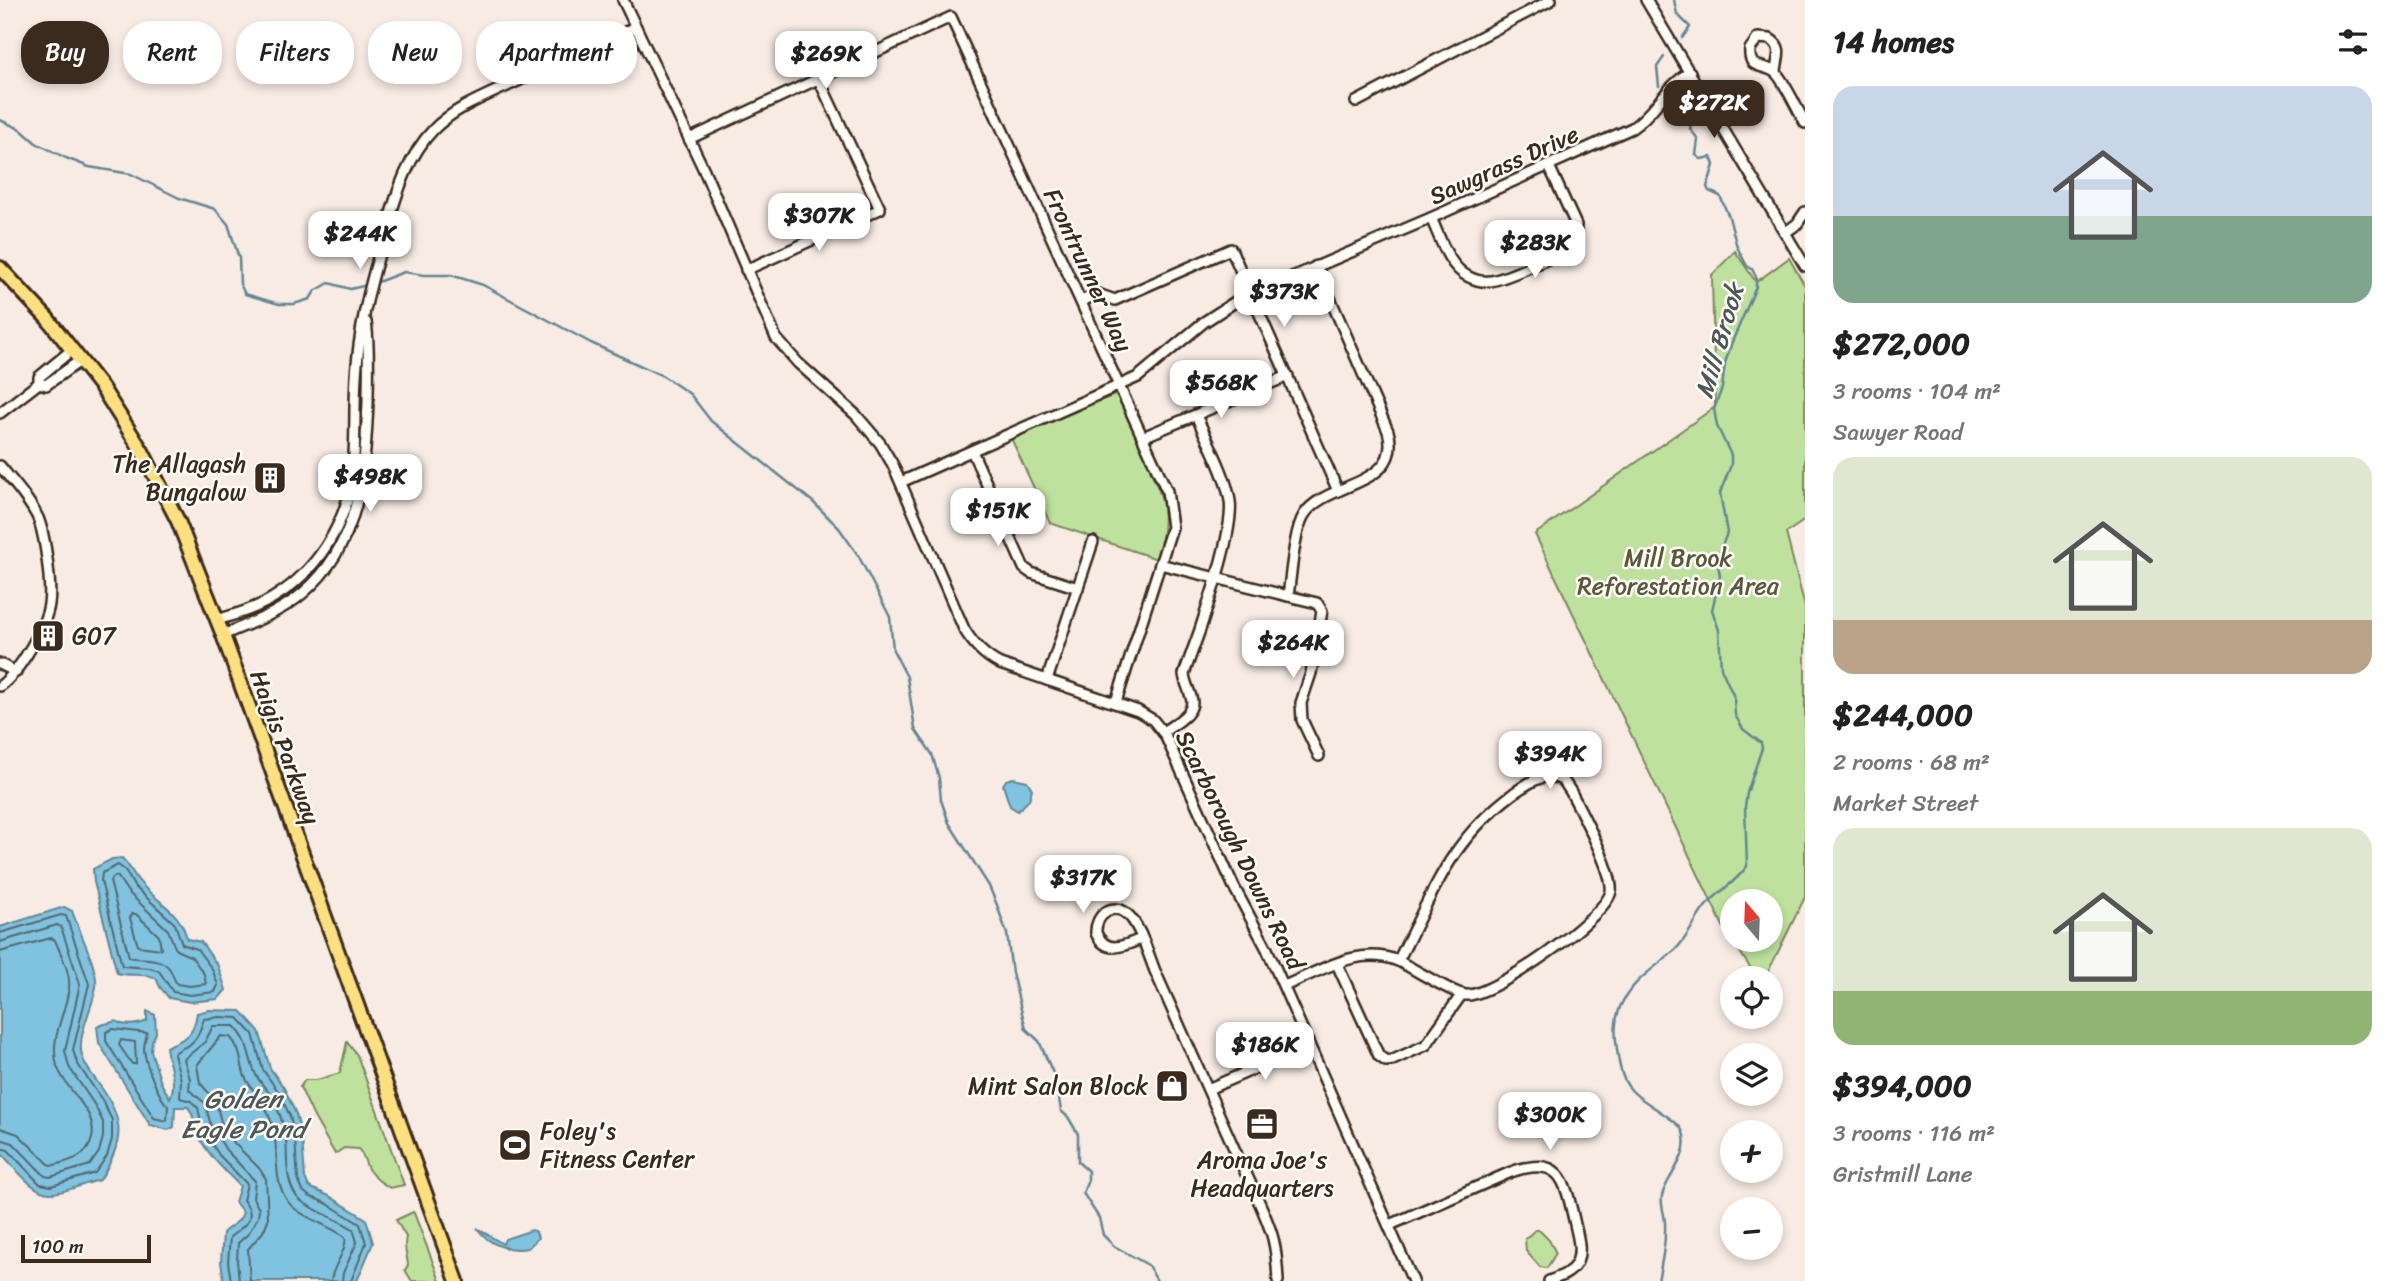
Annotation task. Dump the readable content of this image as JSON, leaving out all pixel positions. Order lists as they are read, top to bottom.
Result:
{
  "streets": {
    "main road": ["Haigis Parkway"],
    "street": ["Sawgrass Drive", "Frontrunner Way", "Scarborough Downs Road"]
  },
  "crossings": [
    ["Sawgrass Drive", "Frontrunner Way"],
    ["Sawgrass Drive", "Scarborough Downs Road"],
    ["Frontrunner Way", "Scarborough Downs Road"]
  ],
  "water": ["Mill Brook", "Golden Eagle Pond"],
  "parks": ["Mill Brook Reforestation Area"],
  "places": {
    "building": ["The Allagash Bungalow", "G07"],
    "shop": ["Mint Salon Block"],
    "office": ["Aroma Joe's Headquarters"],
    "sports": ["Foley's Fitness Center"]
  },
  "scale_bar": "100 m",
  "north": "top",
  "page": {
    "heading": "14 homes",
    "chip": [
      "Buy",
      "Rent",
      "Filters",
      "New",
      "Apartment"
    ],
    "price": [
      "$269K",
      "$272K",
      "$307K",
      "$244K",
      "$283K",
      "$373K",
      "$568K",
      "$498K",
      "$151K",
      "$264K",
      "$394K",
      "$317K",
      "$186K",
      "$300K"
    ],
    "list": [
      {
        "name": "$272,000",
        "note": "3 rooms · 104 m² · Sawyer Road"
      },
      {
        "name": "$244,000",
        "note": "2 rooms · 68 m² · Market Street"
      },
      {
        "name": "$394,000",
        "note": "3 rooms · 116 m² · Gristmill Lane"
      }
    ],
    "map_buttons": ["+", "−"],
    "scale": "100 m"
  }
}
